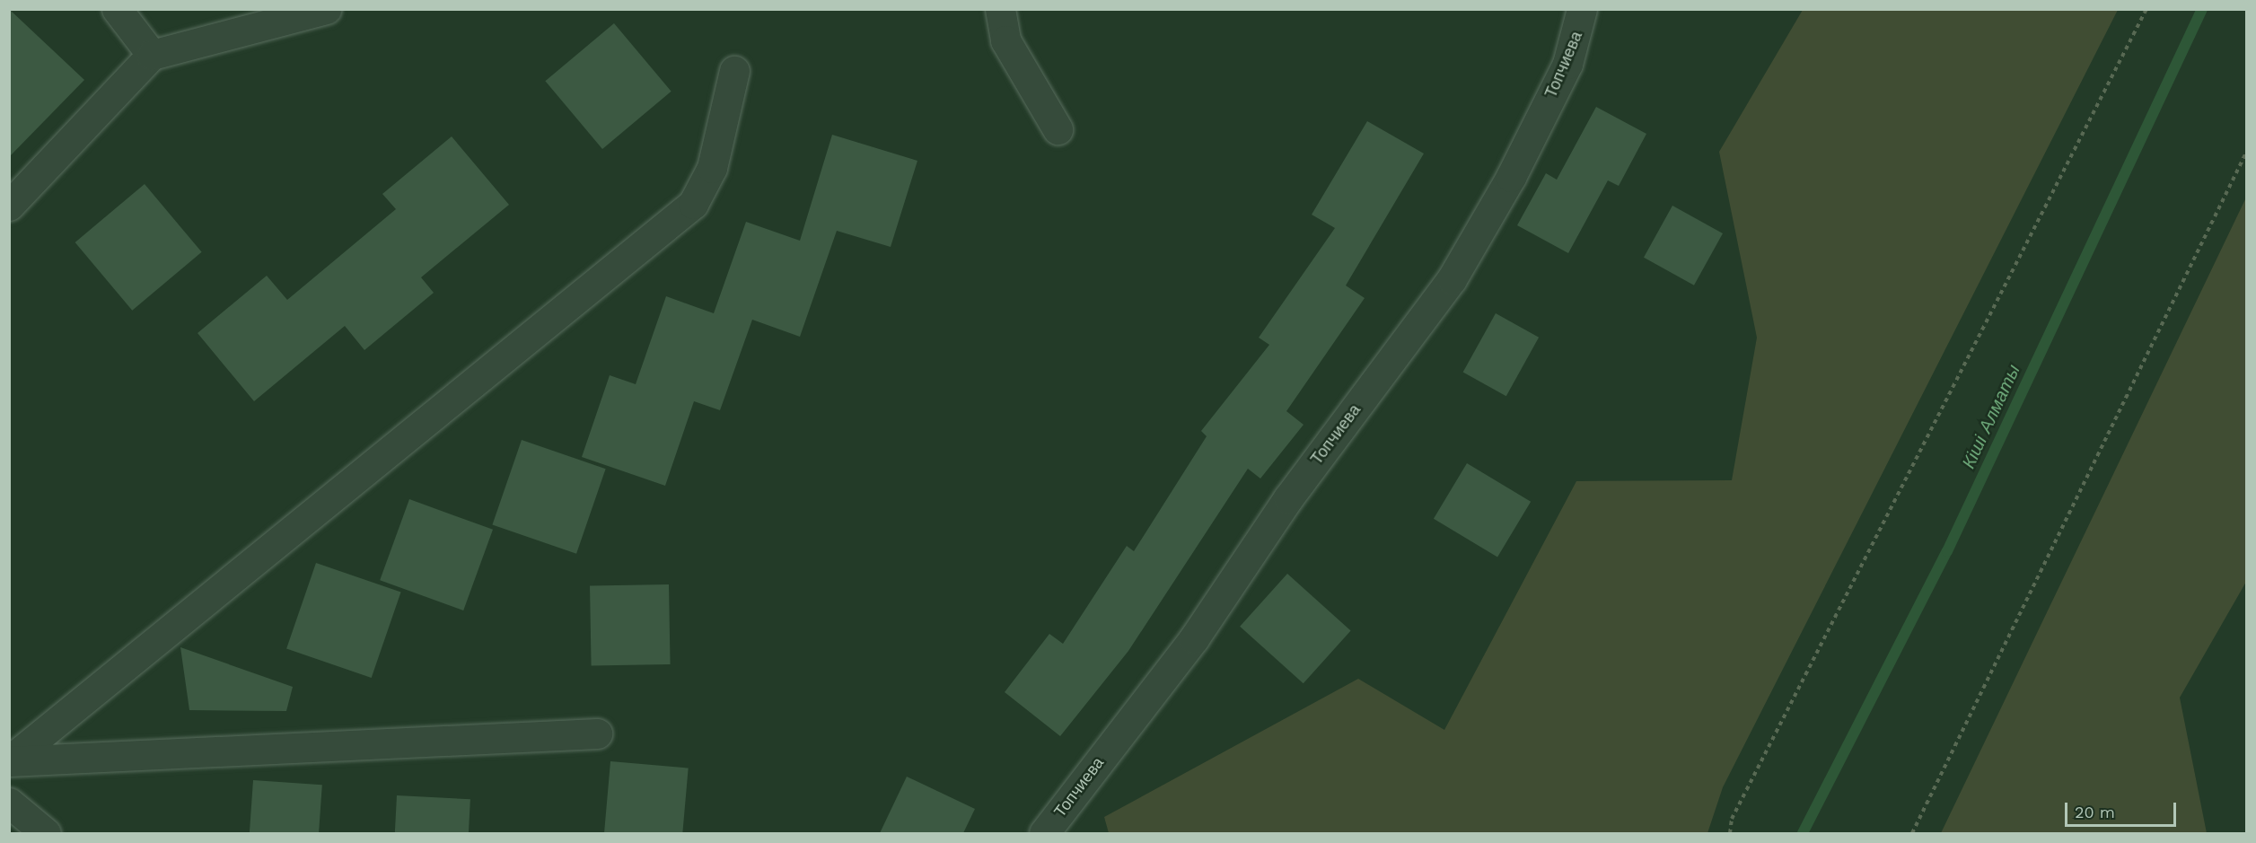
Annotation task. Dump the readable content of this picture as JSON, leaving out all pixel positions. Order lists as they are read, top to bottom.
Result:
{
  "streets": {
    "street": ["Топчиева"]
  },
  "water": ["Кіші Алматы"],
  "scale_bar": "20 m"
}
